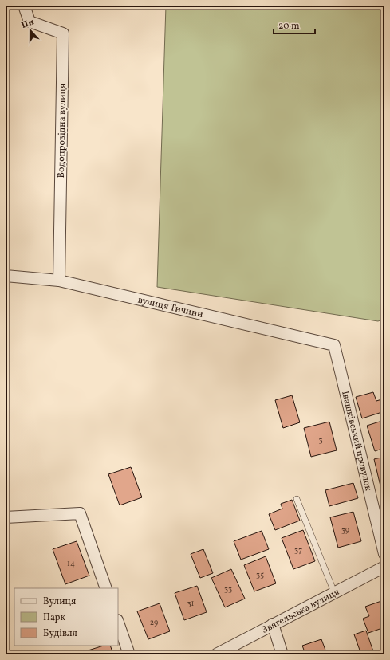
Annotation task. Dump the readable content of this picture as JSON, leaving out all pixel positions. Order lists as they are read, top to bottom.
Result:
{
  "streets": {
    "street": [
      "Водопровідна вулиця",
      "вулиця Тичини",
      "Івашківський провулок",
      "Звягельська вулиця"
    ]
  },
  "crossings": [
    ["Водопровідна вулиця", "вулиця Тичини"],
    ["вулиця Тичини", "Івашківський провулок"]
  ],
  "house_numbers": [
    "3",
    "39",
    "37",
    "14",
    "35",
    "33",
    "31",
    "29"
  ],
  "legend": ["Вулиця", "Парк", "Будівля"],
  "scale_bar": "20 m",
  "north": "top"
}
